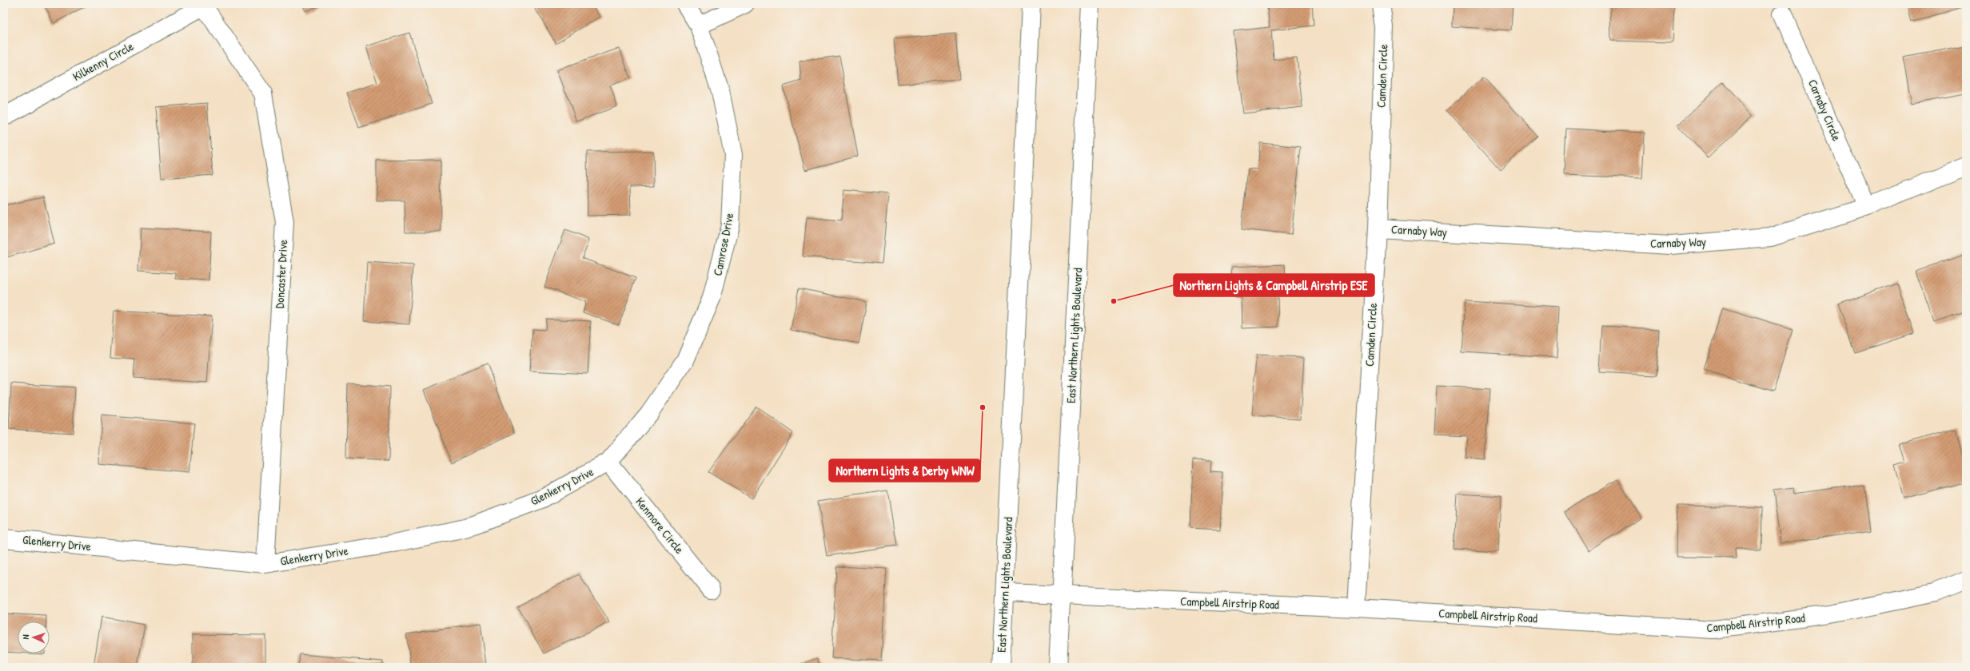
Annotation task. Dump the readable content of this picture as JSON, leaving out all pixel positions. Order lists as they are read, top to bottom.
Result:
{
  "streets": {
    "street": [
      "Kilkenny Circle",
      "Camden Circle",
      "Carnaby Circle",
      "Carnaby Way",
      "Camrose Drive",
      "Doncaster Drive",
      "East Northern Lights Boulevard",
      "Glenkerry Drive",
      "Kenmore Circle",
      "Campbell Airstrip Road"
    ]
  },
  "crossings": [
    ["Kilkenny Circle", "Doncaster Drive"],
    ["Camden Circle", "Carnaby Way"],
    ["Camden Circle", "Campbell Airstrip Road"],
    ["Carnaby Circle", "Carnaby Way"],
    ["Camrose Drive", "Glenkerry Drive"],
    ["Camrose Drive", "Kenmore Circle"],
    ["Doncaster Drive", "Glenkerry Drive"],
    ["East Northern Lights Boulevard", "Campbell Airstrip Road"],
    ["Glenkerry Drive", "Kenmore Circle"]
  ],
  "places": ["Northern Lights & Campbell Airstrip ESE", "Northern Lights & Derby WNW"],
  "north": "left"
}
